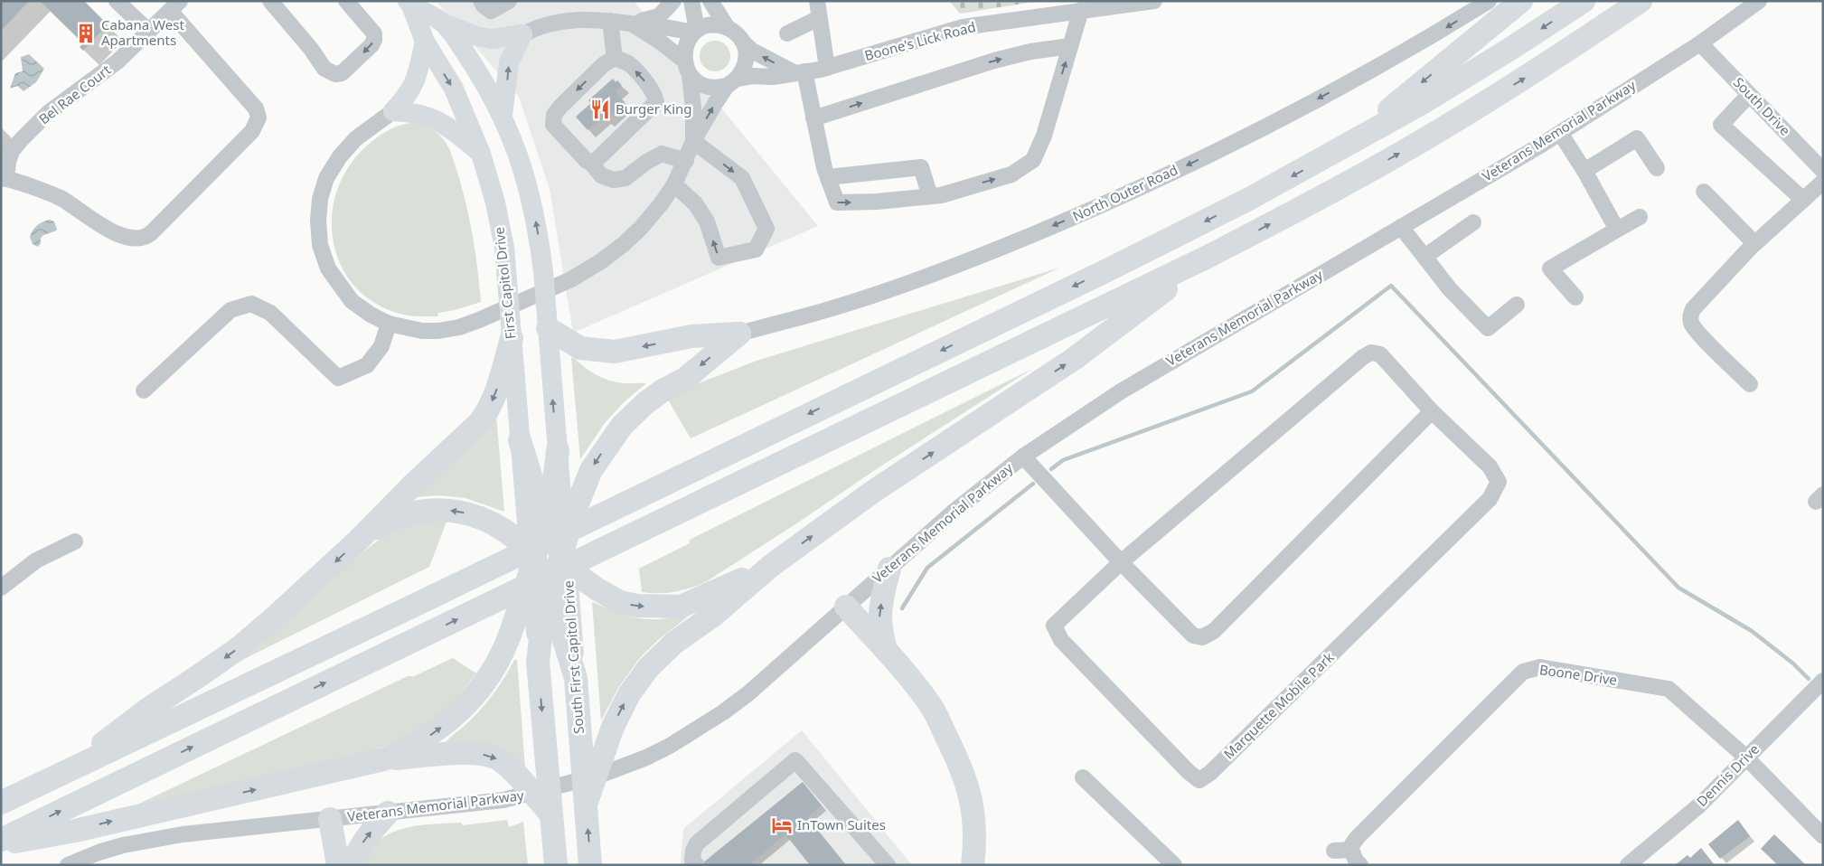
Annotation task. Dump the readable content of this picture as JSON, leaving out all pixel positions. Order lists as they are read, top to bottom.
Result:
{
  "streets": {
    "highway": ["South First Capitol Drive"],
    "main road": ["First Capitol Drive"],
    "street": [
      "Boone's Lick Road",
      "Bel Rae Court",
      "South Drive",
      "Veterans Memorial Parkway",
      "North Outer Road",
      "Boone Drive",
      "Marquette Mobile Park",
      "Dennis Drive"
    ]
  },
  "crossings": [
    ["South Drive", "Veterans Memorial Parkway"],
    ["Boone Drive", "Dennis Drive"]
  ],
  "one_way": ["North Outer Road"],
  "places": {
    "building": ["Cabana West Apartments"],
    "restaurant": ["Burger King"],
    "hotel": ["InTown Suites"]
  }
}
